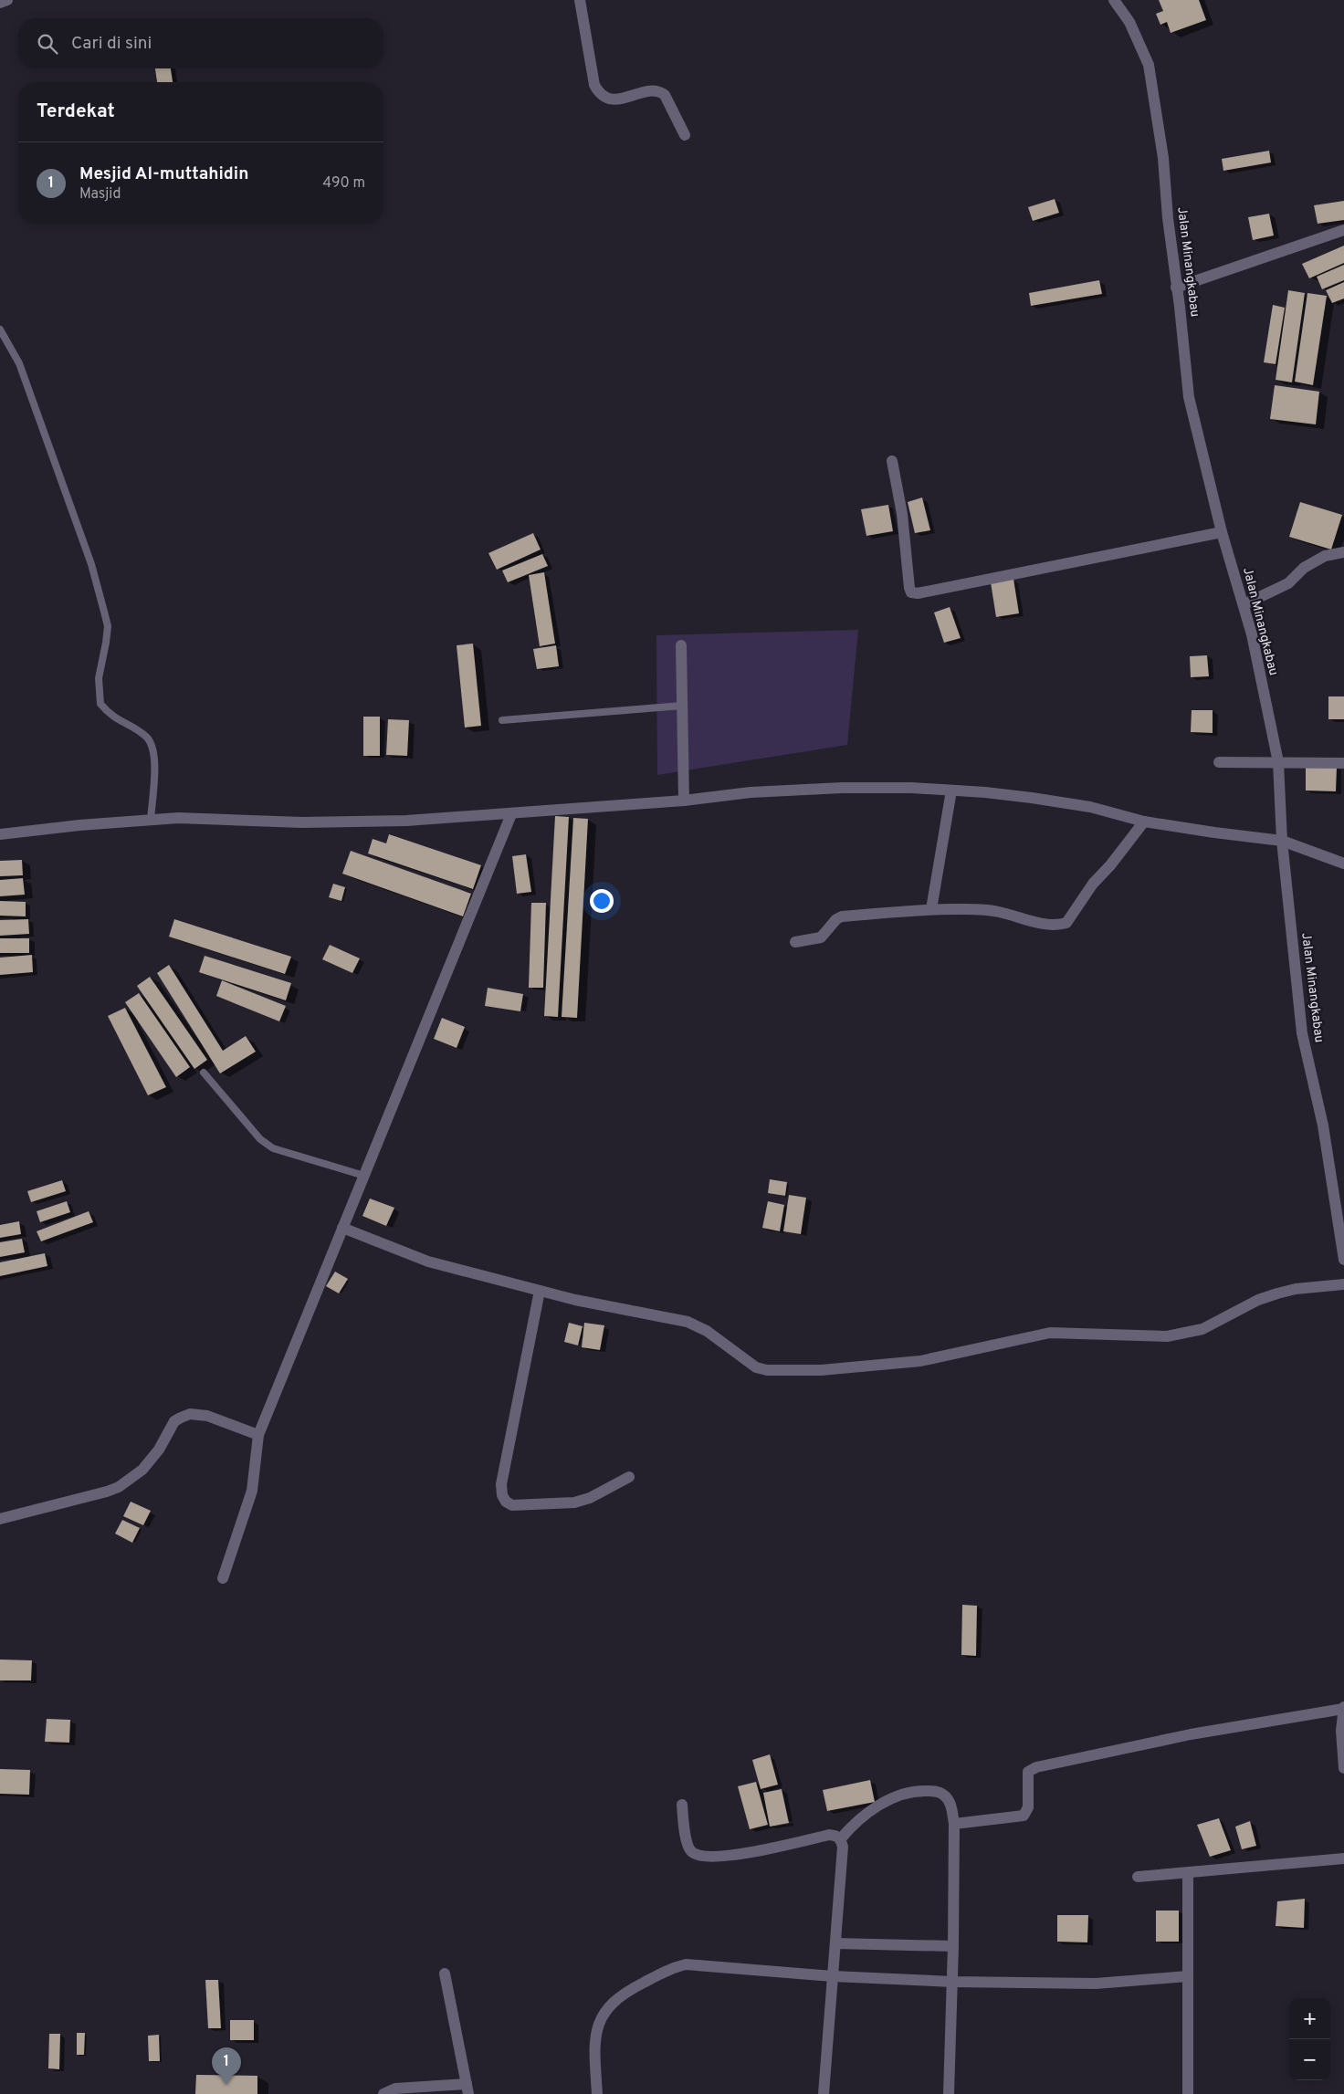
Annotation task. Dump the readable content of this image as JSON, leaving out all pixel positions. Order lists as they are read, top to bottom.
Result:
{
  "streets": {
    "street": ["Jalan Minangkabau"]
  },
  "page": {
    "search": "Cari di sini",
    "heading": "Terdekat",
    "list": [
      {
        "mark": "1",
        "name": "Mesjid Al-muttahidin",
        "note": "Masjid",
        "value": "490 m"
      }
    ],
    "map_buttons": ["+", "−"],
    "pins": "1"
  }
}
